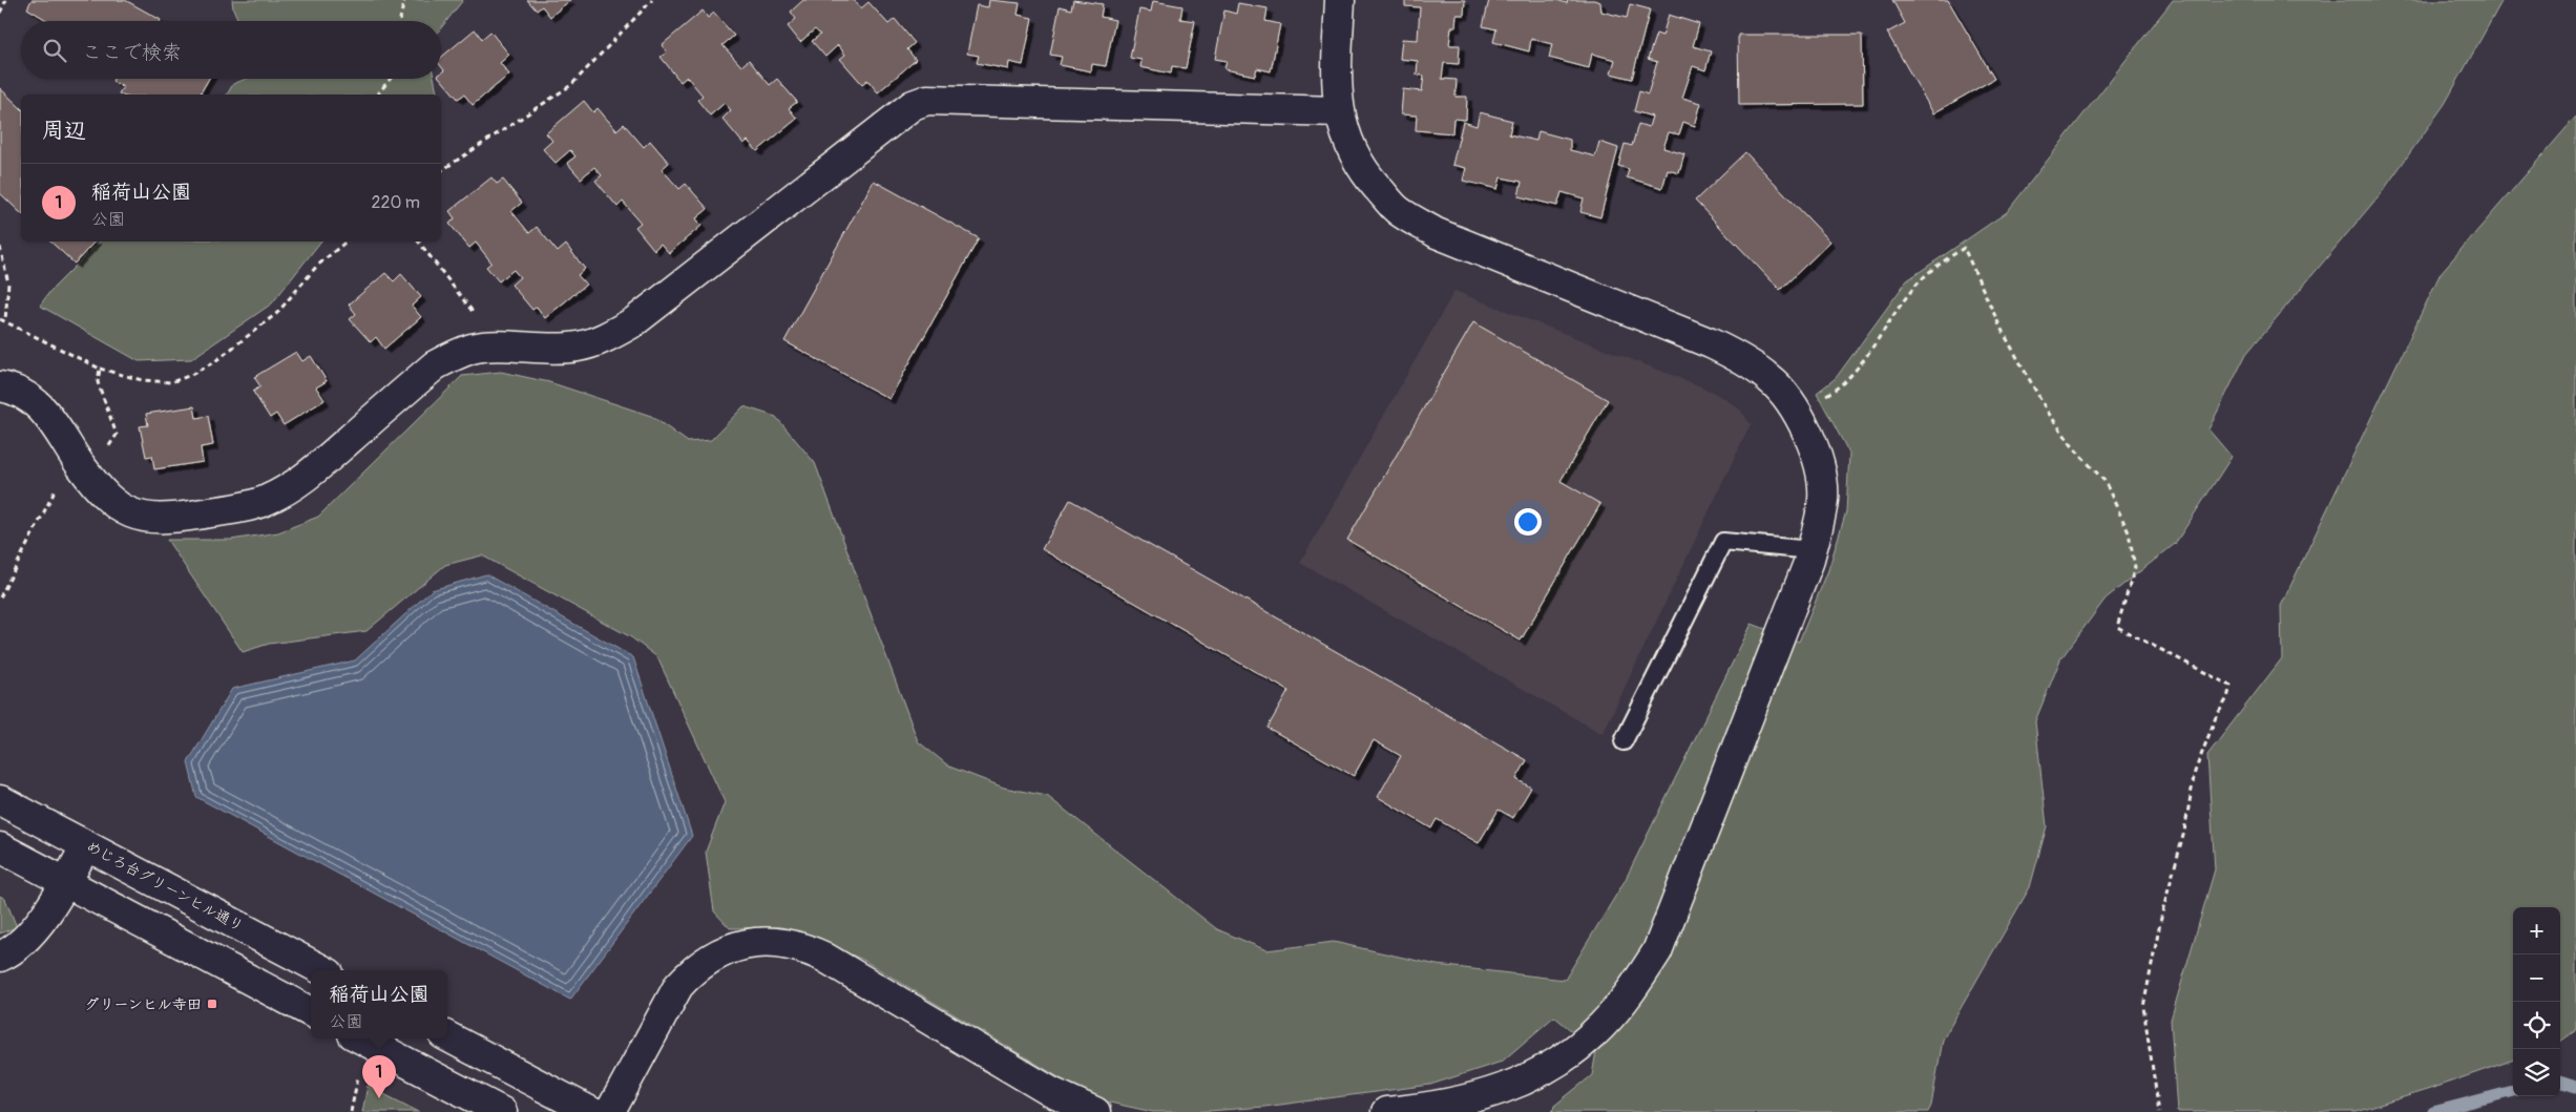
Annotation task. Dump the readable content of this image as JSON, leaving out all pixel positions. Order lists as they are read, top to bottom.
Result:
{
  "streets": {
    "street": ["めじろ台グリーンヒル通り"]
  },
  "places": {
    "transit": ["グリーンヒル寺田"]
  },
  "page": {
    "search": "ここで検索",
    "heading": "周辺",
    "list": [
      {
        "mark": "1",
        "name": "稲荷山公園",
        "note": "公園",
        "value": "220 m"
      }
    ],
    "map_buttons": ["+", "−"],
    "popup": ["稲荷山公園", "公園"],
    "pins": "1"
  }
}
